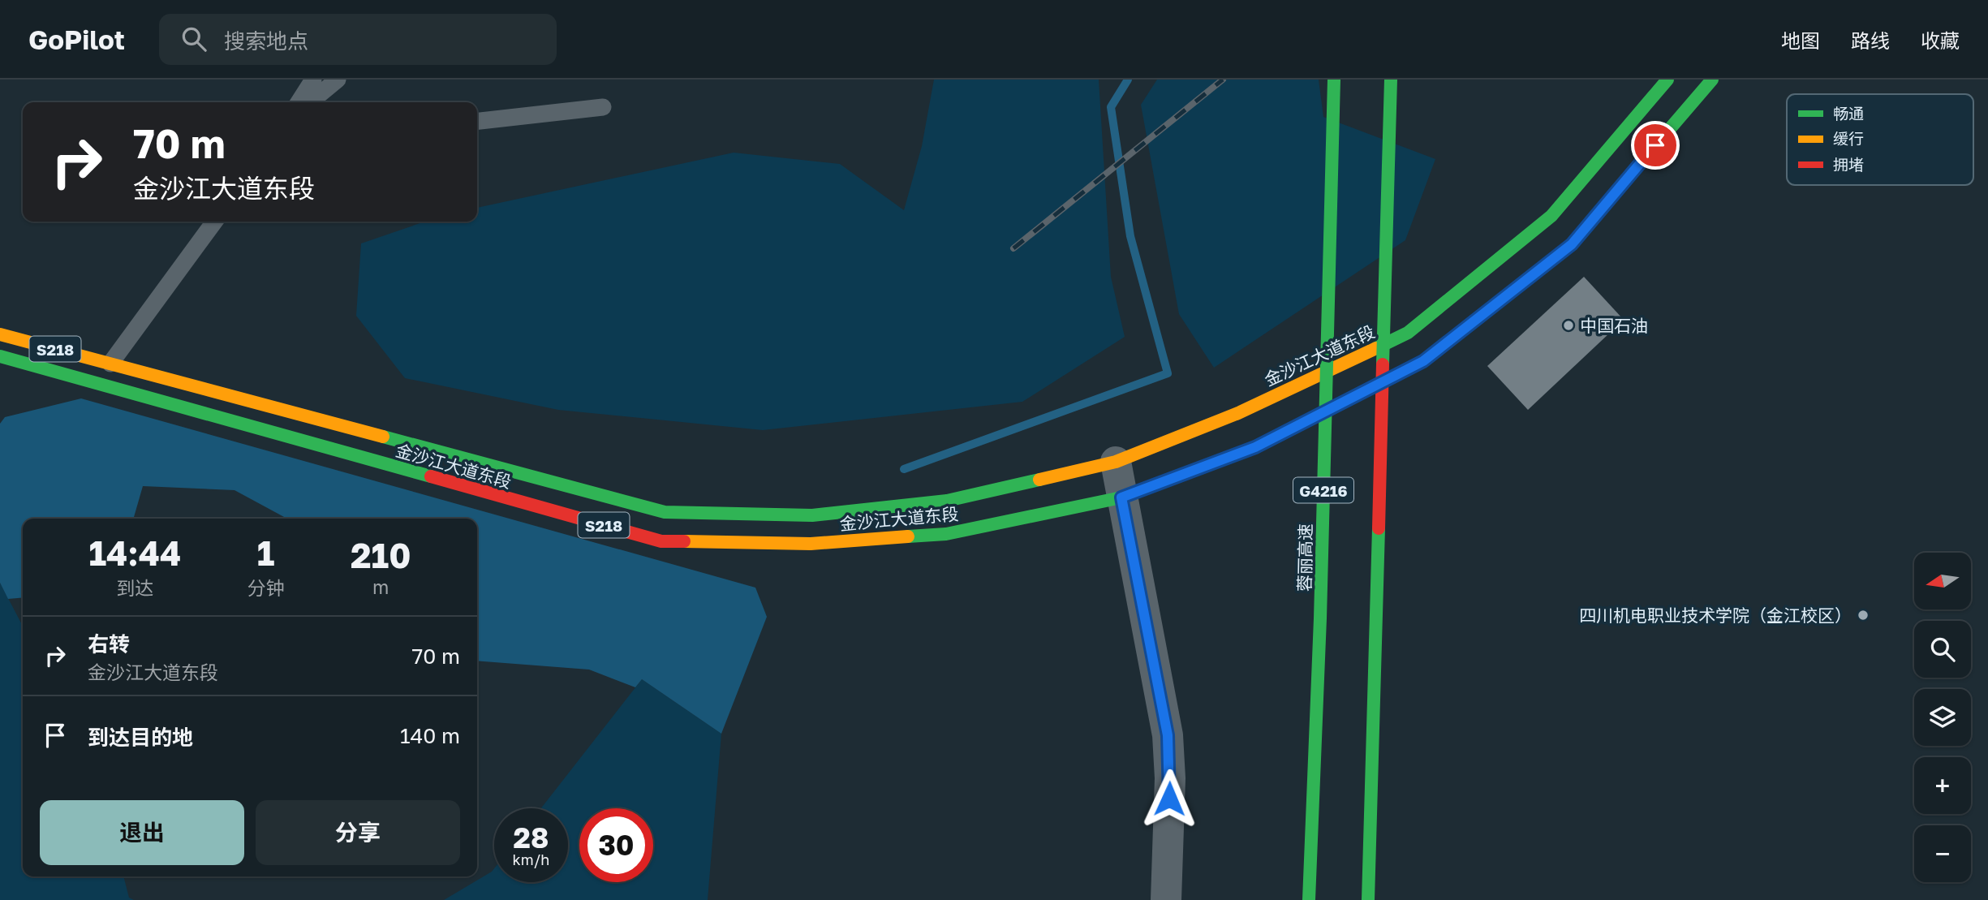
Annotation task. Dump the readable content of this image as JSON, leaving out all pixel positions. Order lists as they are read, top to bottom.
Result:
{
  "streets": {
    "main road": [
      "S218",
      "金沙江大道东段",
      "G4216",
      "蓉丽高速"
    ]
  },
  "places": ["中国石油", "四川机电职业技术学院（金江校区）"],
  "legend": ["畅通", "缓行", "拥堵"],
  "north": "left",
  "page": {
    "header": "GoPilot",
    "search": "搜索地点",
    "nav": ["地图", "路线", "收藏"],
    "turn": ["70 m", "金沙江大道东段"],
    "eta": [
      "14:44",
      "到达",
      "1",
      "分钟",
      "210",
      "m"
    ],
    "map_buttons": ["+", "−"],
    "list": [
      {
        "name": "右转",
        "note": "金沙江大道东段",
        "value": "70 m"
      },
      {
        "name": "到达目的地",
        "value": "140 m"
      }
    ],
    "buttons": ["退出", "分享"],
    "speed": "28 km/h",
    "limit": "30"
  }
}
